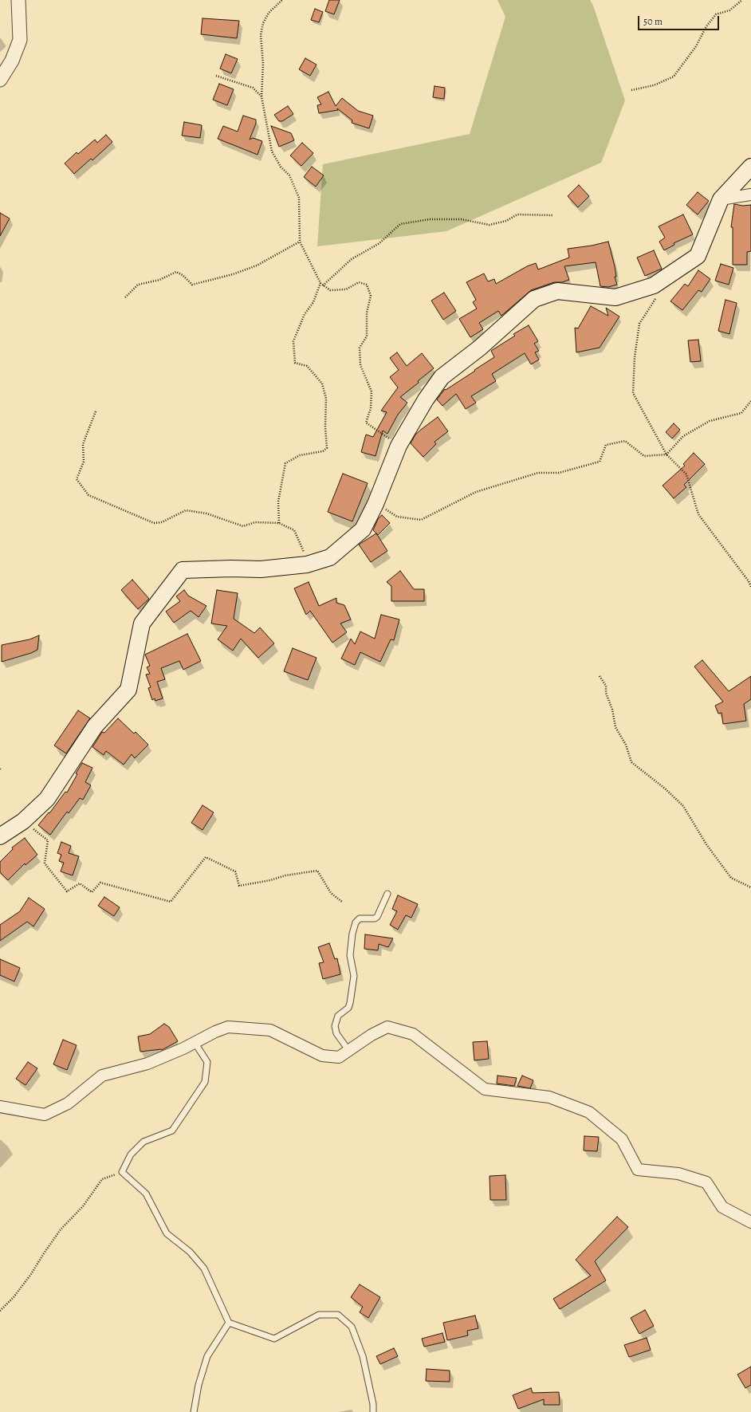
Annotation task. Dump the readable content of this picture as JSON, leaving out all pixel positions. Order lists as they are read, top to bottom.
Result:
{
  "scale_bar": "50 m"
}
